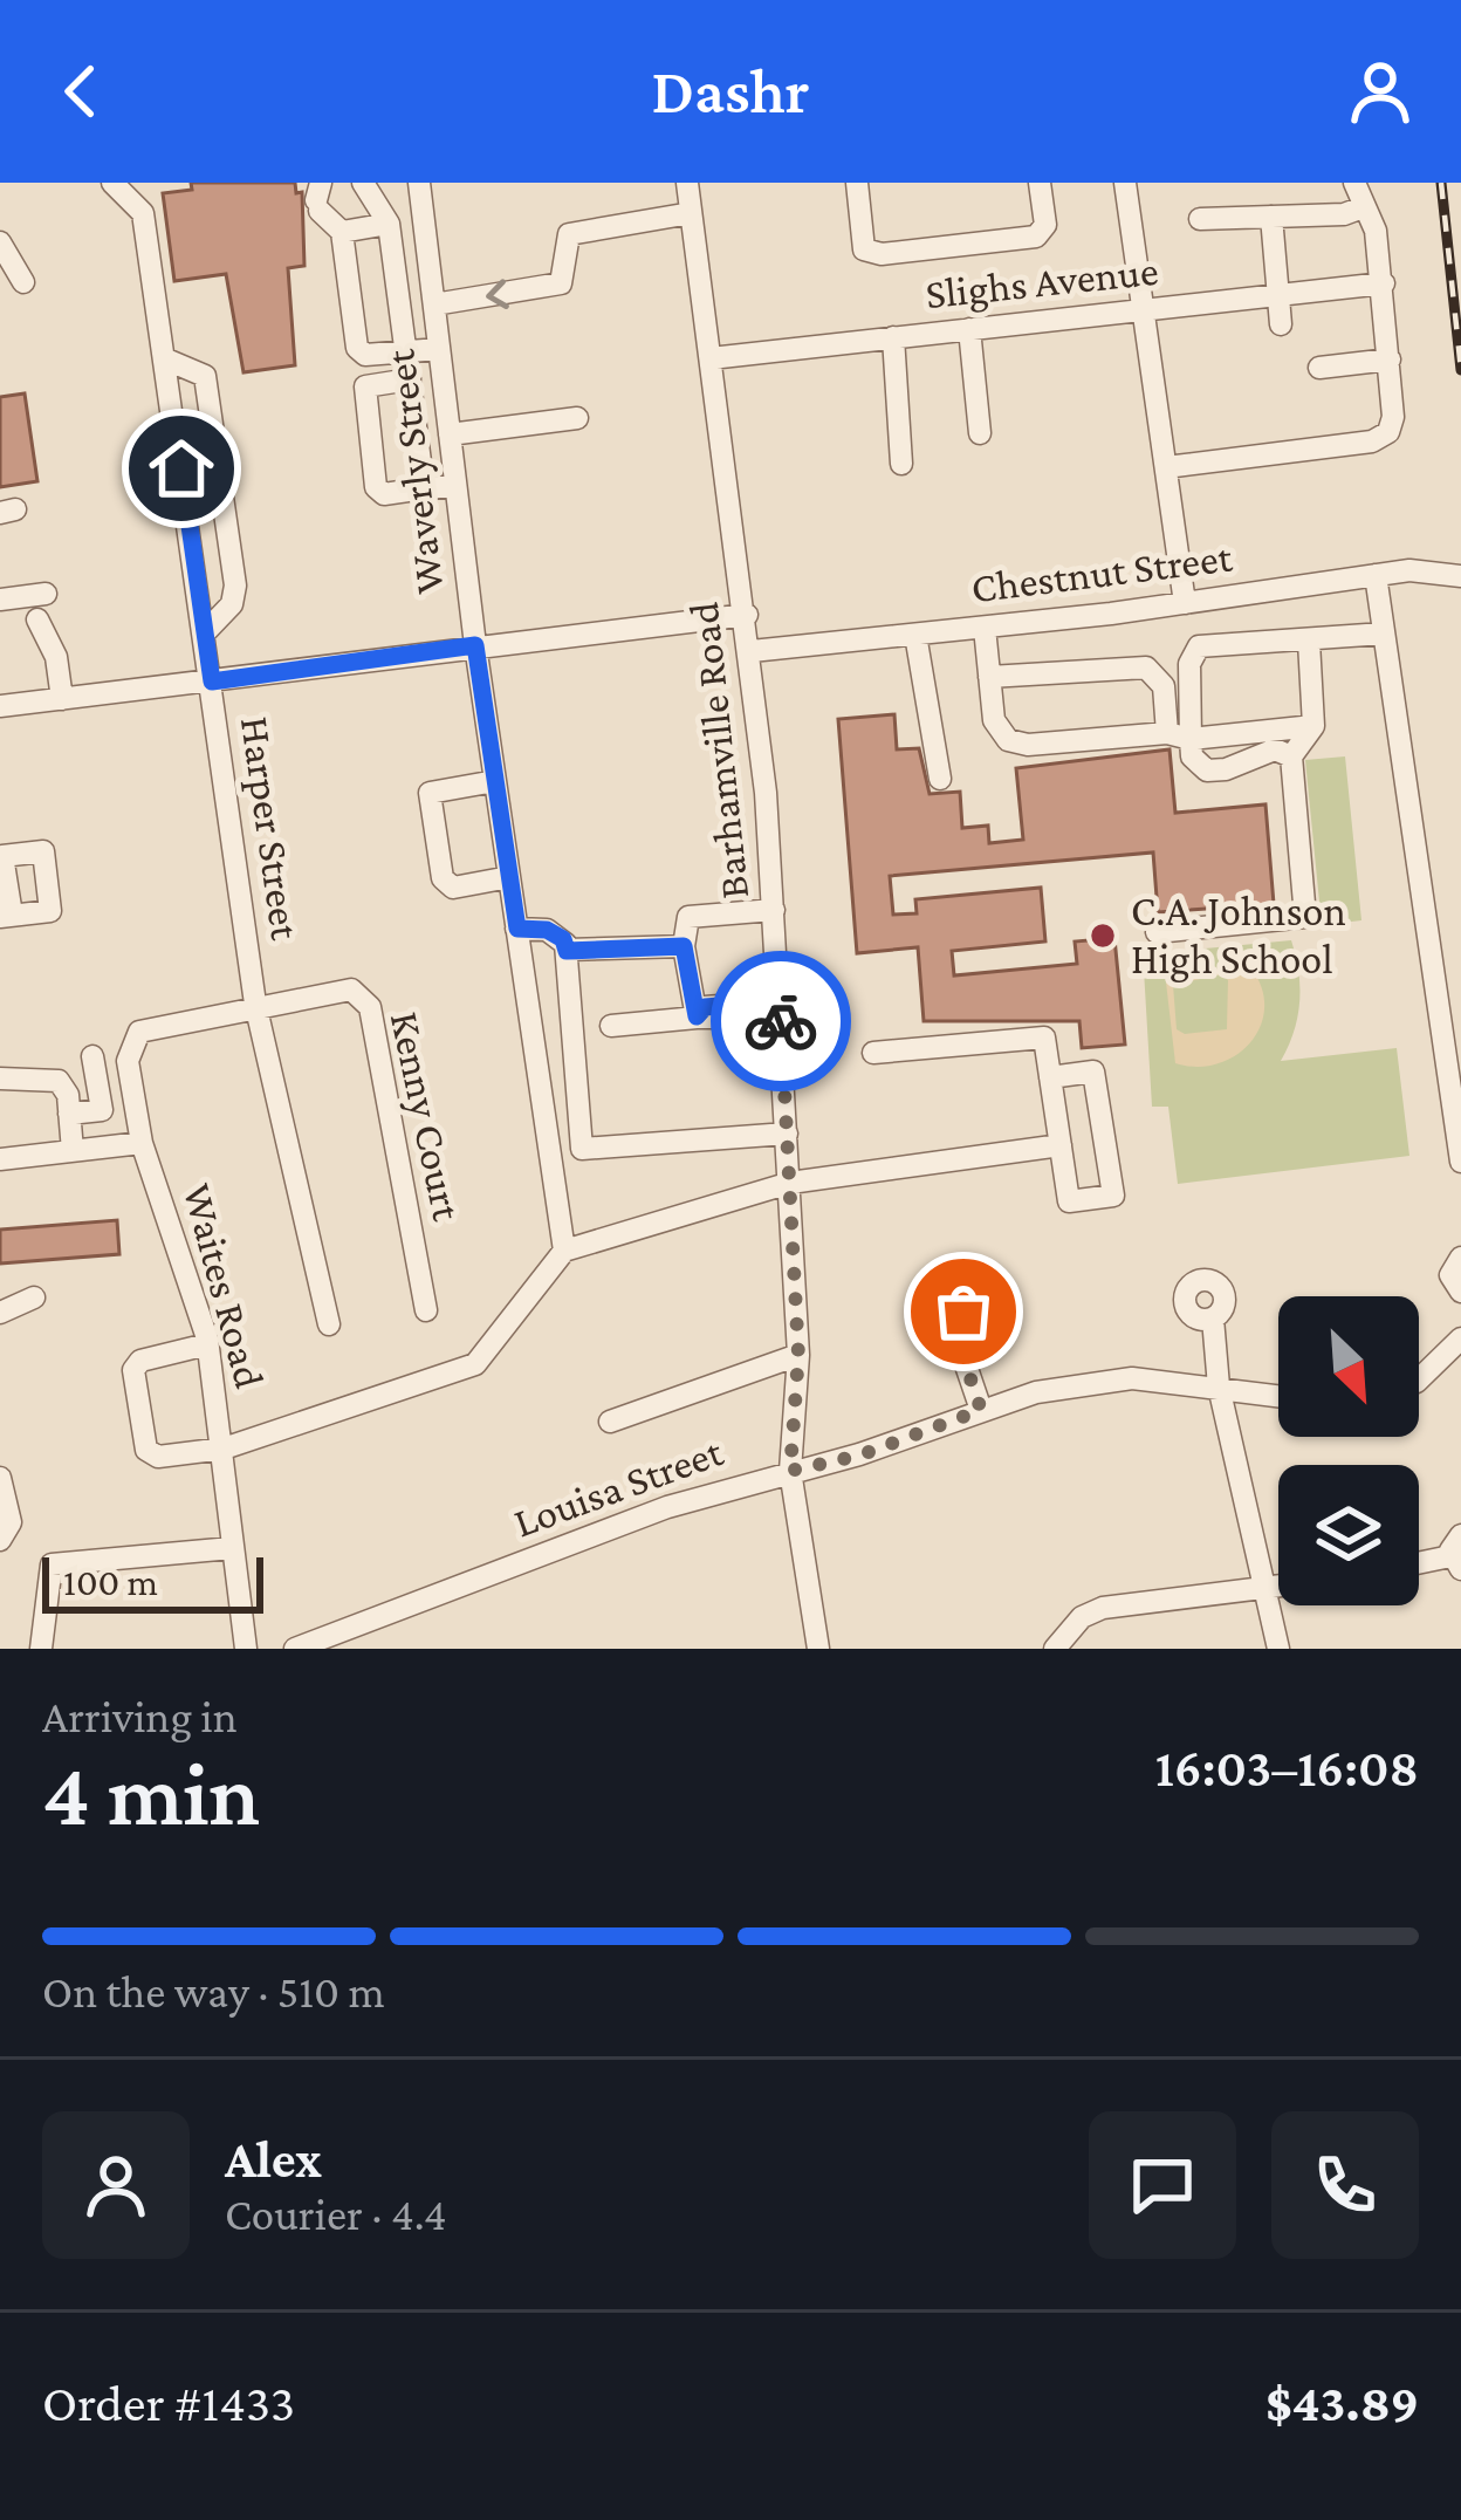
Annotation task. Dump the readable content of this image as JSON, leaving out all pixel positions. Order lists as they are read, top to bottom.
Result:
{
  "streets": {
    "street": [
      "Slighs Avenue",
      "Waverly Street",
      "Chestnut Street",
      "Barhamville Road",
      "Harper Street",
      "Kenny Court",
      "Waites Road",
      "Louisa Street"
    ]
  },
  "crossings": [
    ["Slighs Avenue", "Barhamville Road"],
    ["Chestnut Street", "Barhamville Road"],
    ["Barhamville Road", "Louisa Street"],
    ["Harper Street", "Kenny Court"],
    ["Kenny Court", "Waites Road"]
  ],
  "places": ["C.A. Johnson High School"],
  "scale_bar": "100 m",
  "north": "bottom right",
  "page": {
    "header": "Dashr",
    "scale": "100 m",
    "heading": ["4 min", "Arriving in", "16:03–16:08"],
    "panel": [
      "Alex",
      "Courier · 4.4",
      "Order #1433",
      "$43.89"
    ],
    "bar": "On the way · 510 m"
  }
}
